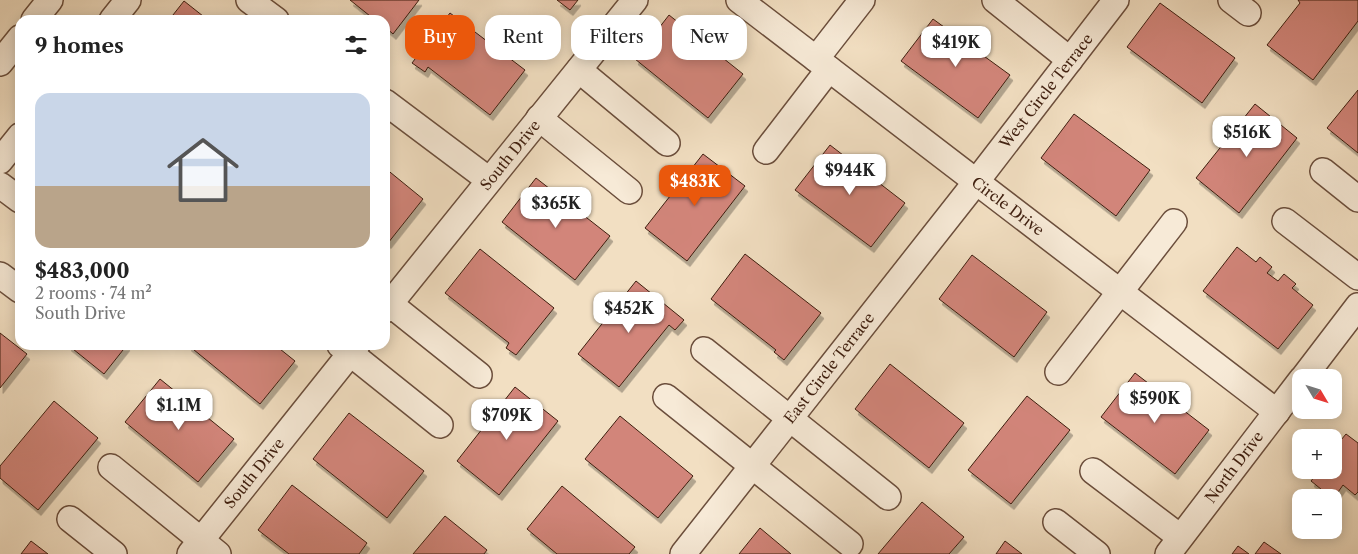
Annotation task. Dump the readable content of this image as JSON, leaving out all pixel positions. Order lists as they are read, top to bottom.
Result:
{
  "streets": {
    "street": [
      "West Circle Terrace",
      "South Drive",
      "Circle Drive",
      "East Circle Terrace",
      "North Drive"
    ]
  },
  "crossings": [
    ["West Circle Terrace", "Circle Drive"],
    ["West Circle Terrace", "East Circle Terrace"],
    ["Circle Drive", "East Circle Terrace"],
    ["Circle Drive", "North Drive"]
  ],
  "north": "bottom right",
  "page": {
    "chip": [
      "Buy",
      "Rent",
      "Filters",
      "New"
    ],
    "heading": "9 homes",
    "price": [
      "$419K",
      "$516K",
      "$944K",
      "$483K",
      "$365K",
      "$452K",
      "$590K",
      "$1.1M",
      "$709K"
    ],
    "list": [
      {
        "name": "$483,000",
        "note": "2 rooms · 74 m² · South Drive"
      }
    ],
    "map_buttons": ["+", "−"]
  }
}
